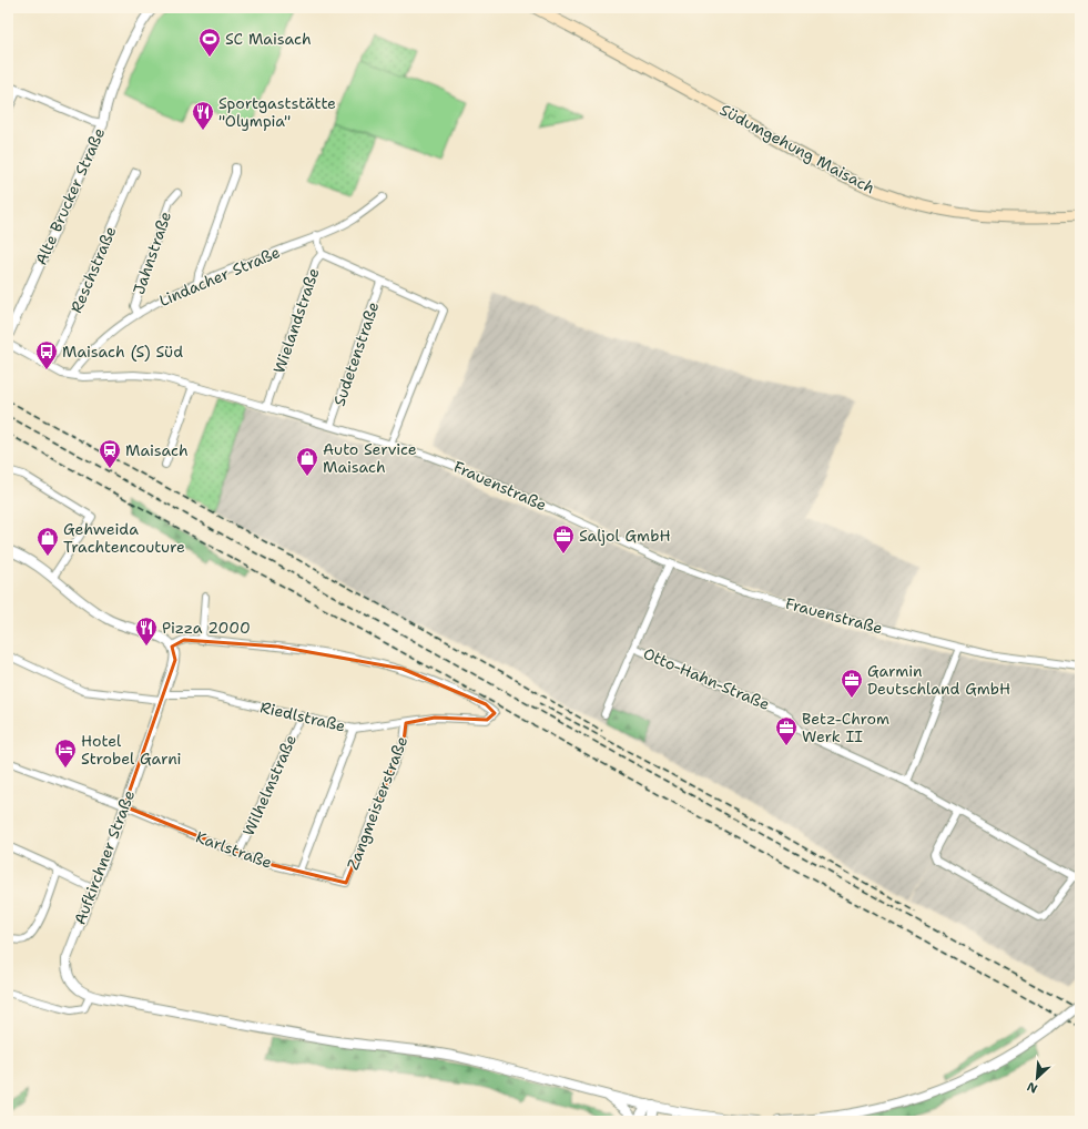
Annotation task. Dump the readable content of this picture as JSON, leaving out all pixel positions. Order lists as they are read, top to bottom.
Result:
{
  "streets": {
    "main road": ["Südumgehung Maisach"],
    "street": [
      "Alte Brucker Straße",
      "Jahnstraße",
      "Reschstraße",
      "Lindacher Straße",
      "Wielandstraße",
      "Sudetenstraße",
      "Frauenstraße",
      "Otto-Hahn-Straße",
      "Riedlstraße",
      "Wilhelmstraße",
      "Zangmeisterstraße",
      "Karlstraße",
      "Aufkirchner Straße"
    ]
  },
  "crossings": [
    ["Jahnstraße", "Lindacher Straße"],
    ["Reschstraße", "Frauenstraße"],
    ["Lindacher Straße", "Wielandstraße"],
    ["Lindacher Straße", "Frauenstraße"],
    ["Wielandstraße", "Frauenstraße"],
    ["Sudetenstraße", "Frauenstraße"],
    ["Frauenstraße", "Otto-Hahn-Straße"],
    ["Riedlstraße", "Wilhelmstraße"],
    ["Riedlstraße", "Zangmeisterstraße"],
    ["Riedlstraße", "Aufkirchner Straße"],
    ["Wilhelmstraße", "Karlstraße"],
    ["Zangmeisterstraße", "Karlstraße"],
    ["Karlstraße", "Aufkirchner Straße"]
  ],
  "places": {
    "sports": ["SC Maisach"],
    "restaurant": ["Sportgaststätte \"Olympia\"", "Pizza 2000"],
    "bus stop": ["Maisach (S) Süd"],
    "station": ["Maisach"],
    "shop": ["Auto Service Maisach", "Gehweida Trachtencouture"],
    "office": ["Saljol GmbH", "Garmin Deutschland GmbH", "Betz-Chrom Werk II"],
    "hotel": ["Hotel Strobel Garni"]
  },
  "north": "bottom left"
}
